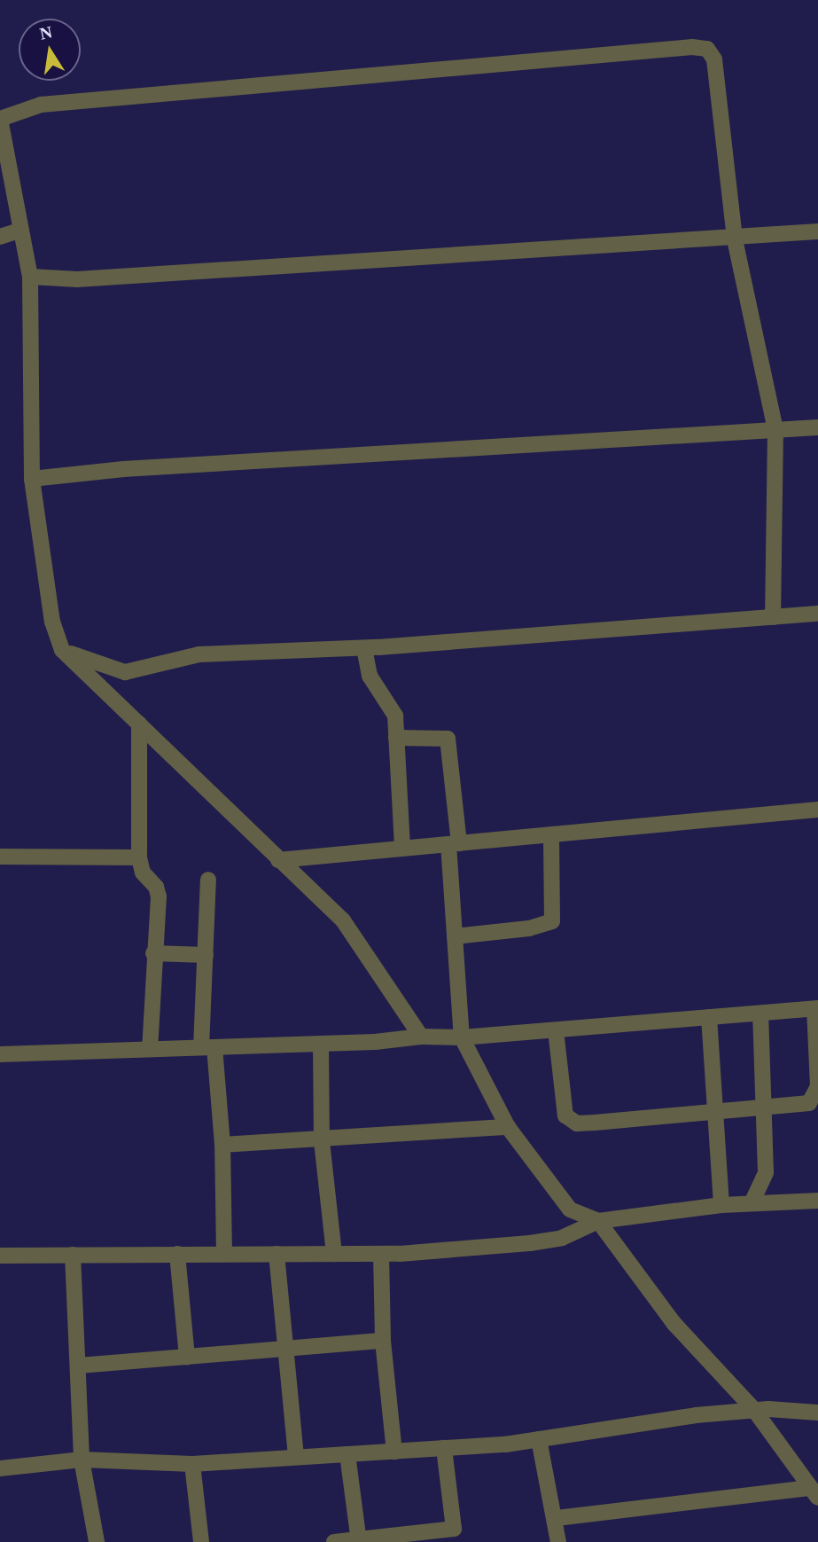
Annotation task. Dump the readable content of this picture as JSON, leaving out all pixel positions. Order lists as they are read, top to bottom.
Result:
{
  "north": "top"
}
